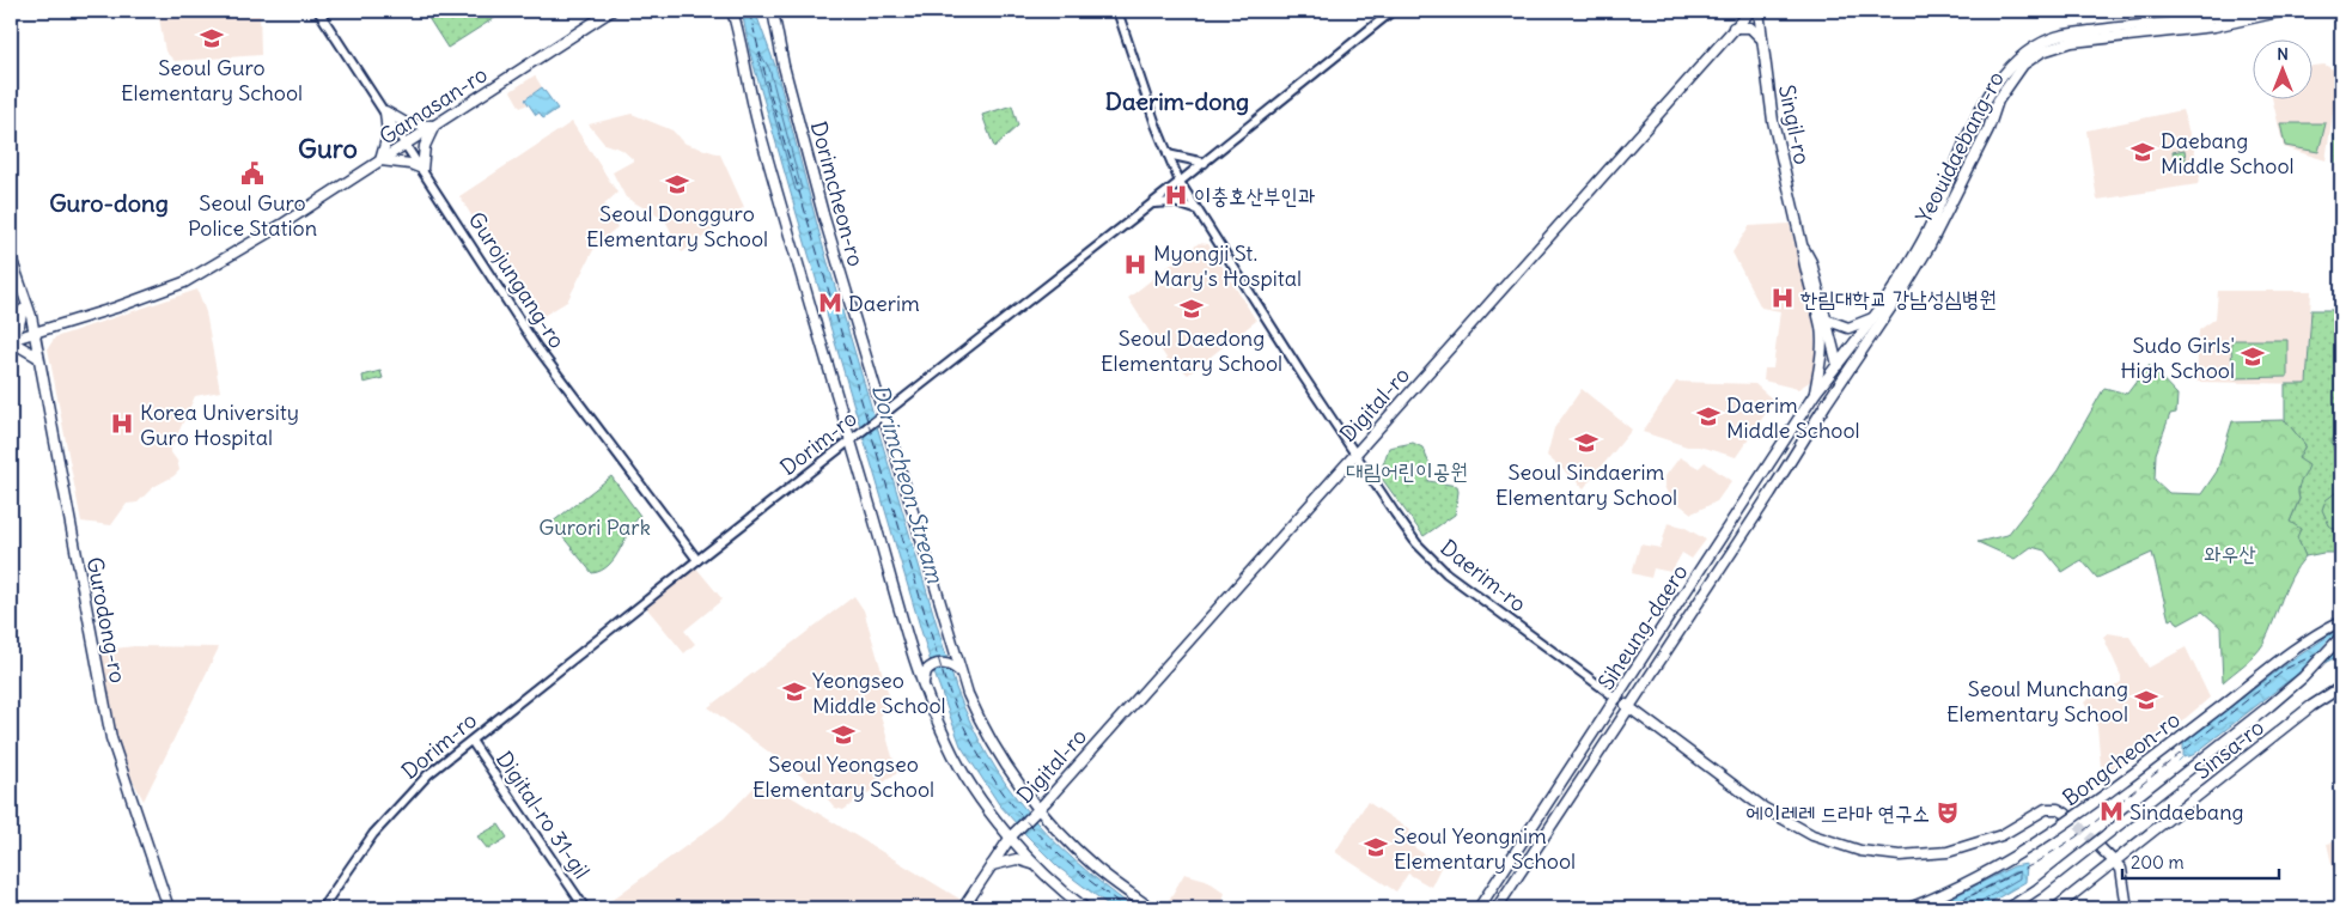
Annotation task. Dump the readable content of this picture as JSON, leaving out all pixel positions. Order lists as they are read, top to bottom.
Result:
{
  "streets": {
    "main road": [
      "Gamasan-ro",
      "Singil-ro",
      "Yeouidaebang-ro",
      "Dorimcheon-ro",
      "Digital-ro",
      "Daerim-ro",
      "Gurodong-ro",
      "Siheung-daero",
      "Sinsa-ro",
      "Bongcheon-ro"
    ],
    "street": ["Gurojungang-ro", "Dorim-ro", "Digital-ro 31-gil"]
  },
  "crossings": [
    ["Gamasan-ro", "Gurojungang-ro"],
    ["Gamasan-ro", "Gurodong-ro"],
    ["Singil-ro", "Yeouidaebang-ro"],
    ["Singil-ro", "Siheung-daero"],
    ["Yeouidaebang-ro", "Siheung-daero"],
    ["Dorimcheon-ro", "Digital-ro"],
    ["Dorimcheon-ro", "Dorim-ro"],
    ["Gurojungang-ro", "Dorim-ro"],
    ["Digital-ro", "Daerim-ro"],
    ["Dorim-ro", "Daerim-ro"],
    ["Dorim-ro", "Digital-ro 31-gil"],
    ["Daerim-ro", "Siheung-daero"]
  ],
  "districts": ["Daerim-dong", "Guro", "Guro-dong"],
  "water": ["Dorimcheon Stream"],
  "parks": ["대림어린이공원", "Gurori Park", "와우산"],
  "places": {
    "school or university": [
      "Seoul Guro Elementary School",
      "Daebang Middle School",
      "Seoul Dongguro Elementary School",
      "Seoul Daedong Elementary School",
      "Sudo Girls' High School",
      "Daerim Middle School",
      "Seoul Sindaerim Elementary School",
      "Yeongseo Middle School",
      "Seoul Munchang Elementary School",
      "Seoul Yeongseo Elementary School",
      "Seoul Yeongnim Elementary School"
    ],
    "public building": ["Seoul Guro Police Station"],
    "hospital": [
      "이충호산부인과",
      "Myongji St. Mary's Hospital",
      "한림대학교 강남성심병원",
      "Korea University Guro Hospital"
    ],
    "metro station": ["Daerim", "Sindaebang"],
    "theatre": ["에이레레 드라마 연구소"]
  },
  "scale_bar": "200 m",
  "north": "top"
}
